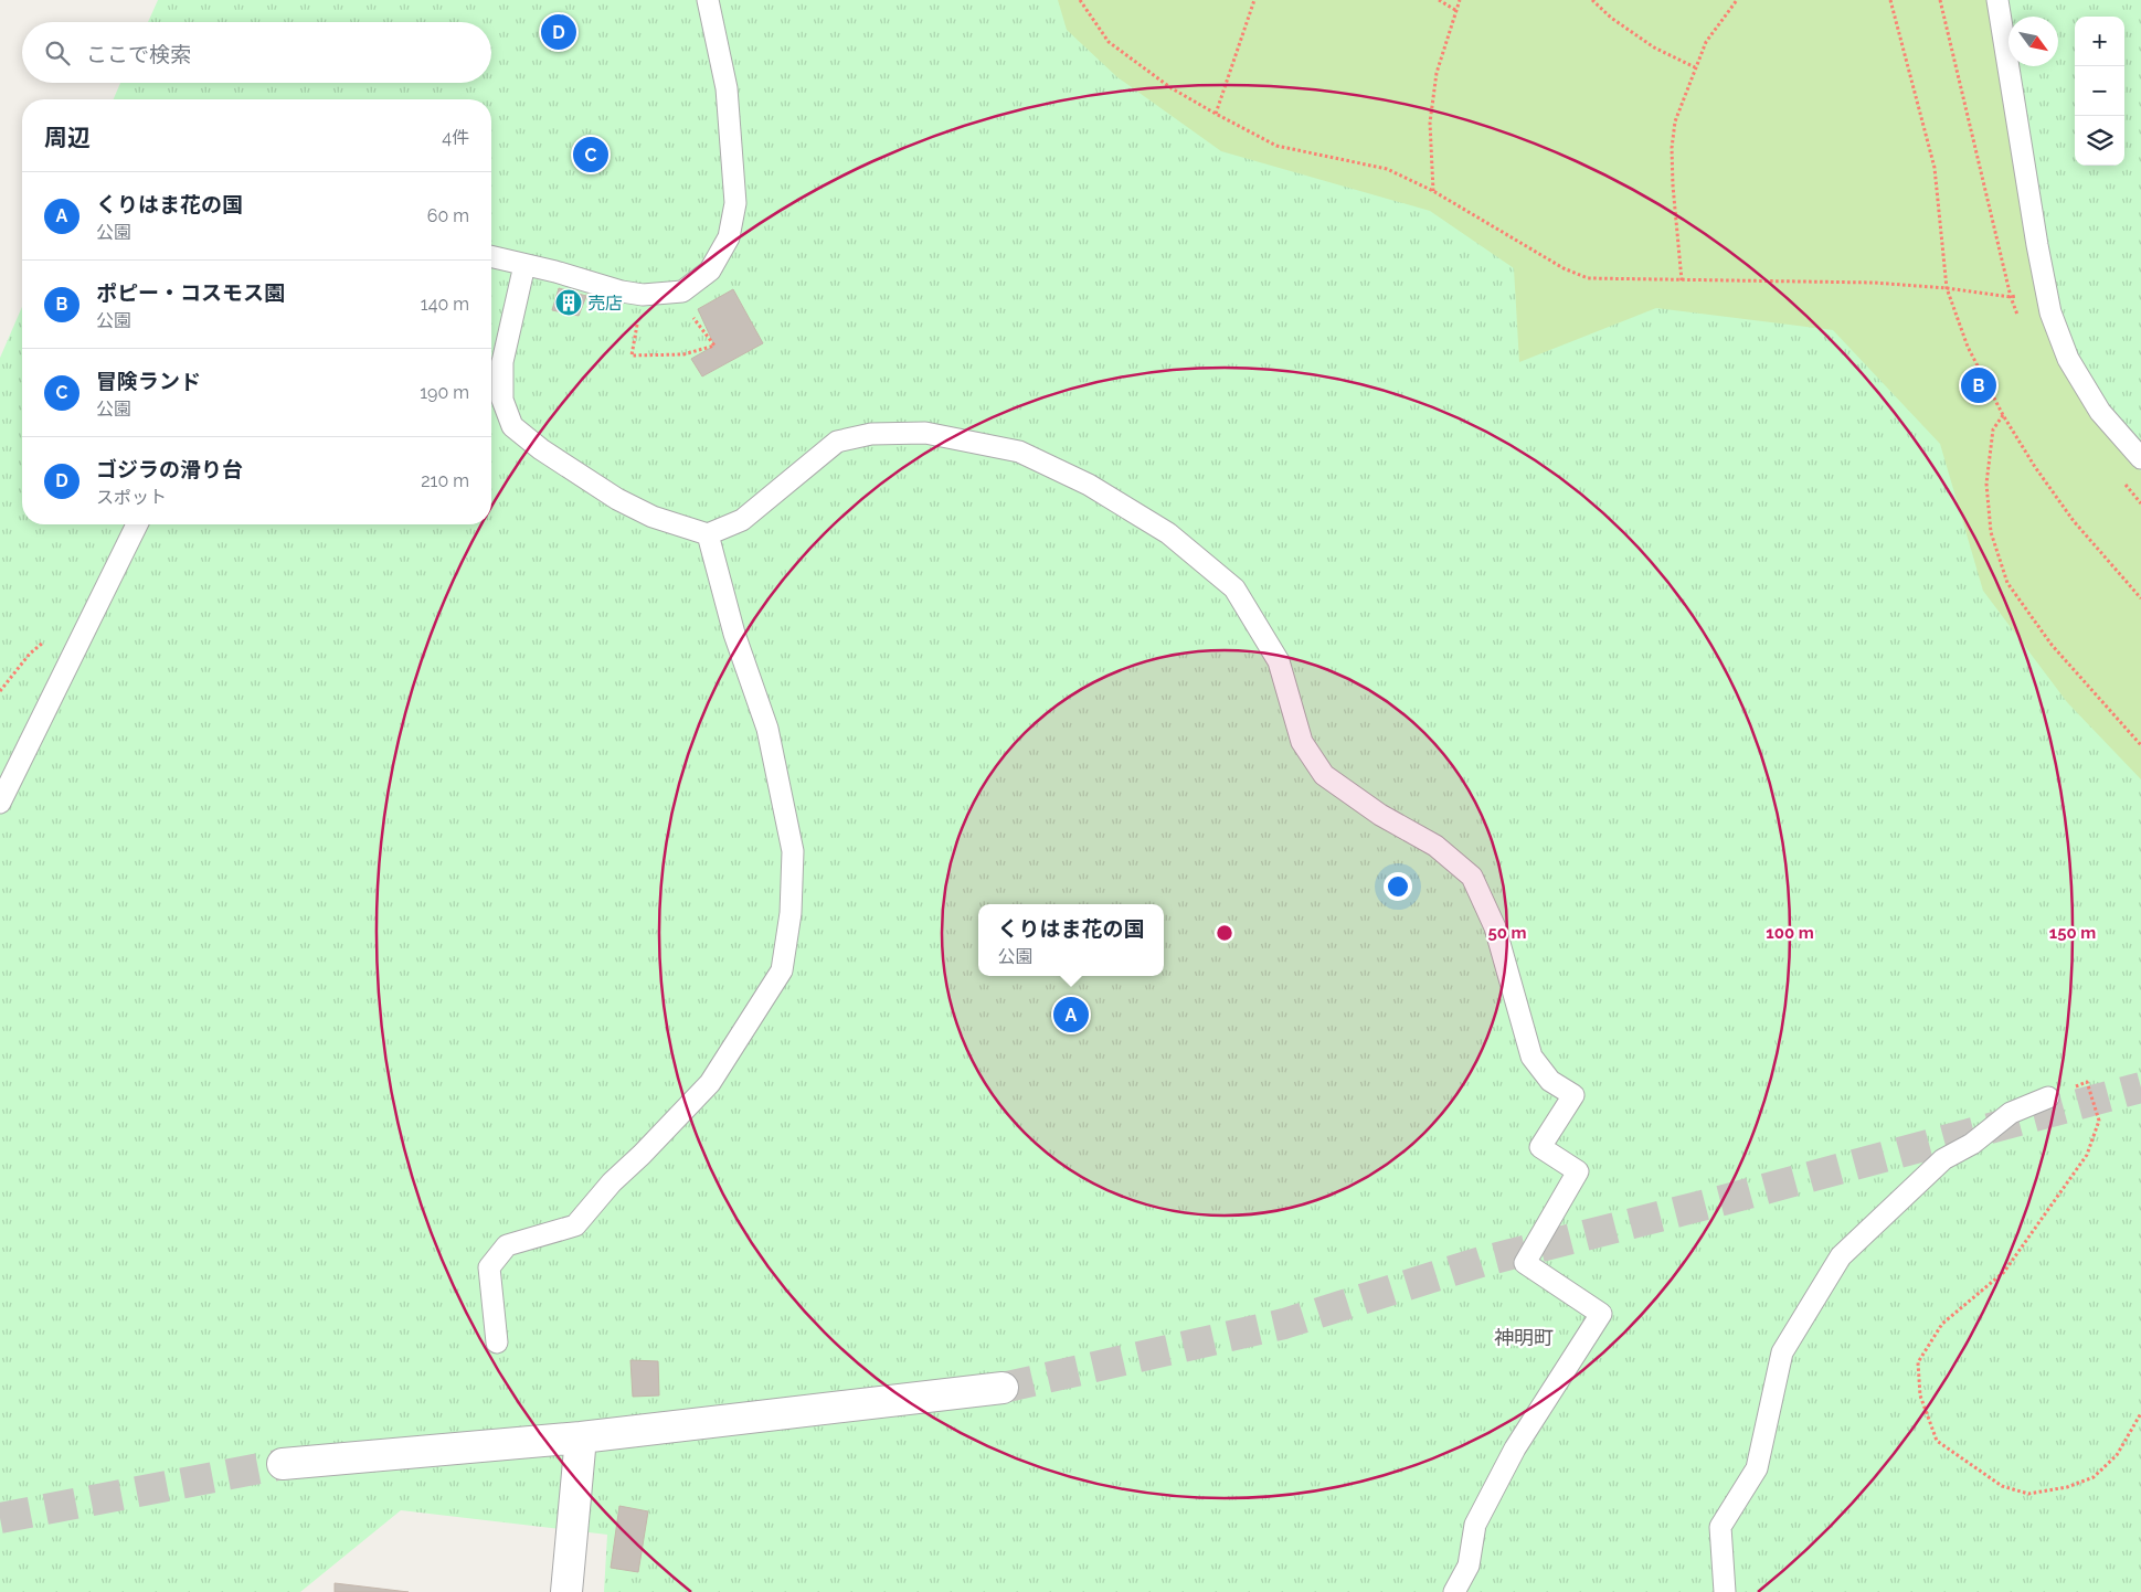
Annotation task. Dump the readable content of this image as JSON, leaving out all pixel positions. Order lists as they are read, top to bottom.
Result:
{
  "districts": ["神明町"],
  "places": {
    "building": ["売店"]
  },
  "north": "bottom right",
  "page": {
    "pins": [
      "D",
      "C",
      "B",
      "A"
    ],
    "map_buttons": ["+", "−"],
    "search": "ここで検索",
    "heading": ["周辺", "4件"],
    "list": [
      {
        "mark": "A",
        "name": "くりはま花の国",
        "note": "公園",
        "value": "60 m"
      },
      {
        "mark": "B",
        "name": "ポピー・コスモス園",
        "note": "公園",
        "value": "140 m"
      },
      {
        "mark": "C",
        "name": "冒険ランド",
        "note": "公園",
        "value": "190 m"
      },
      {
        "mark": "D",
        "name": "ゴジラの滑り台",
        "note": "スポット",
        "value": "210 m"
      }
    ],
    "popup": ["くりはま花の国", "公園"]
  },
  "rings": ["50 m", "100 m", "150 m"]
}
